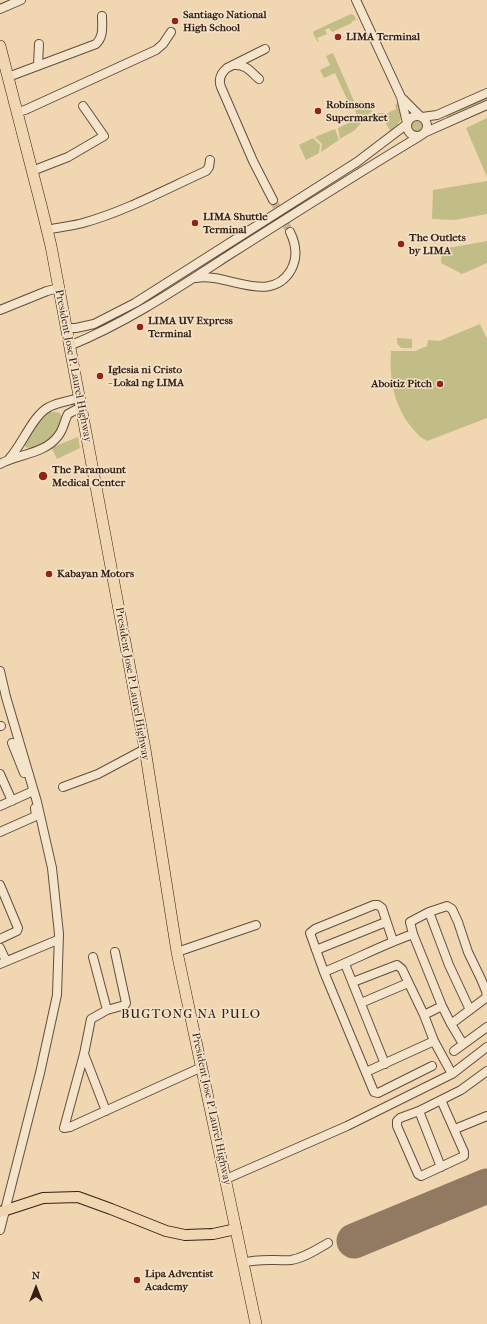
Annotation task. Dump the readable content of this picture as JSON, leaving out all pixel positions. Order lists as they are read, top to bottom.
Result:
{
  "streets": {
    "highway": ["President Jose P. Laurel Highway"]
  },
  "districts": ["BUGTONG NA PULO"],
  "places": [
    "Santiago National High School",
    "LIMA Terminal",
    "Robinsons Supermarket",
    "LIMA Shuttle Terminal",
    "The Outlets by LIMA",
    "LIMA UV Express Terminal",
    "Iglesia ni Cristo - Lokal ng LIMA",
    "Aboitiz Pitch",
    "The Paramount Medical Center",
    "Kabayan Motors",
    "Lipa Adventist Academy"
  ],
  "north": "top"
}
